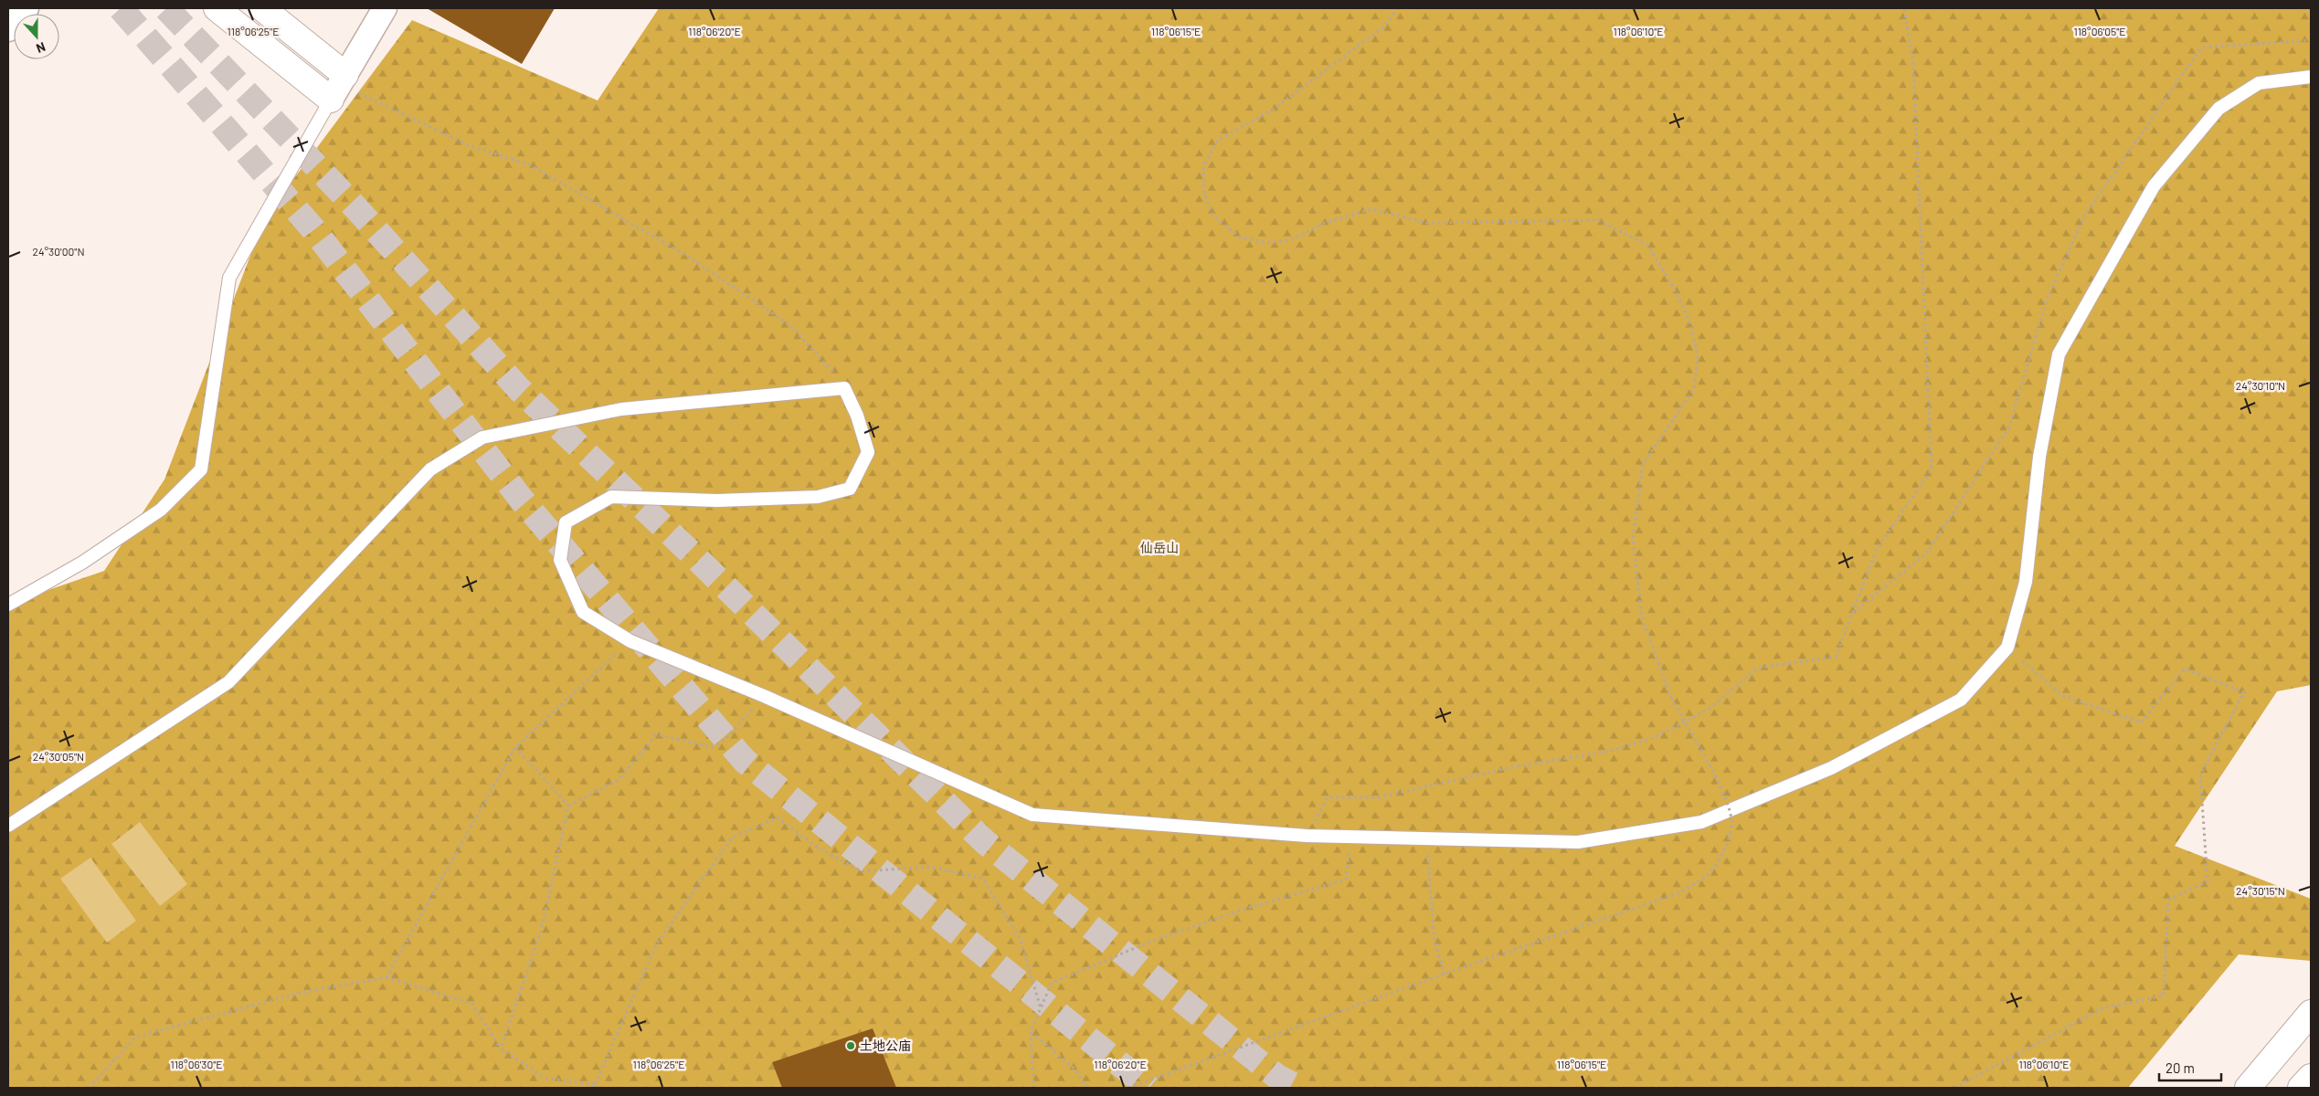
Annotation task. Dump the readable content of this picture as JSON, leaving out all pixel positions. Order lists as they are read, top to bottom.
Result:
{
  "parks": ["仙岳山"],
  "places": ["土地公庙"],
  "scale_bar": "20 m",
  "north": "bottom",
  "coordinates": [
    "118°06'25\"E",
    "118°06'20\"E",
    "118°06'15\"E",
    "118°06'10\"E",
    "118°06'05\"E",
    "24°30'00\"N",
    "24°30'10\"N",
    "24°30'05\"N",
    "24°30'15\"N",
    "118°06'30\"E"
  ]
}
